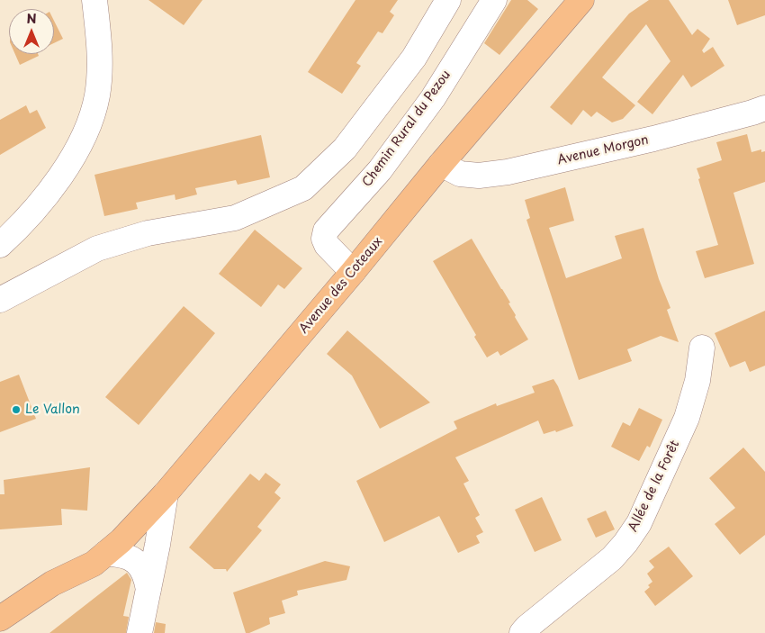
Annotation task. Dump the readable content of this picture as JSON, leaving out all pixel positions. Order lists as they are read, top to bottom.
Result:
{
  "streets": {
    "main road": ["Avenue des Coteaux"],
    "street": ["Chemin Rural du Pezou", "Avenue Morgon", "Allée de la Forêt"]
  },
  "crossings": [
    ["Chemin Rural du Pezou", "Avenue des Coteaux"],
    ["Avenue Morgon", "Avenue des Coteaux"]
  ],
  "places": ["Le Vallon"],
  "north": "top"
}
